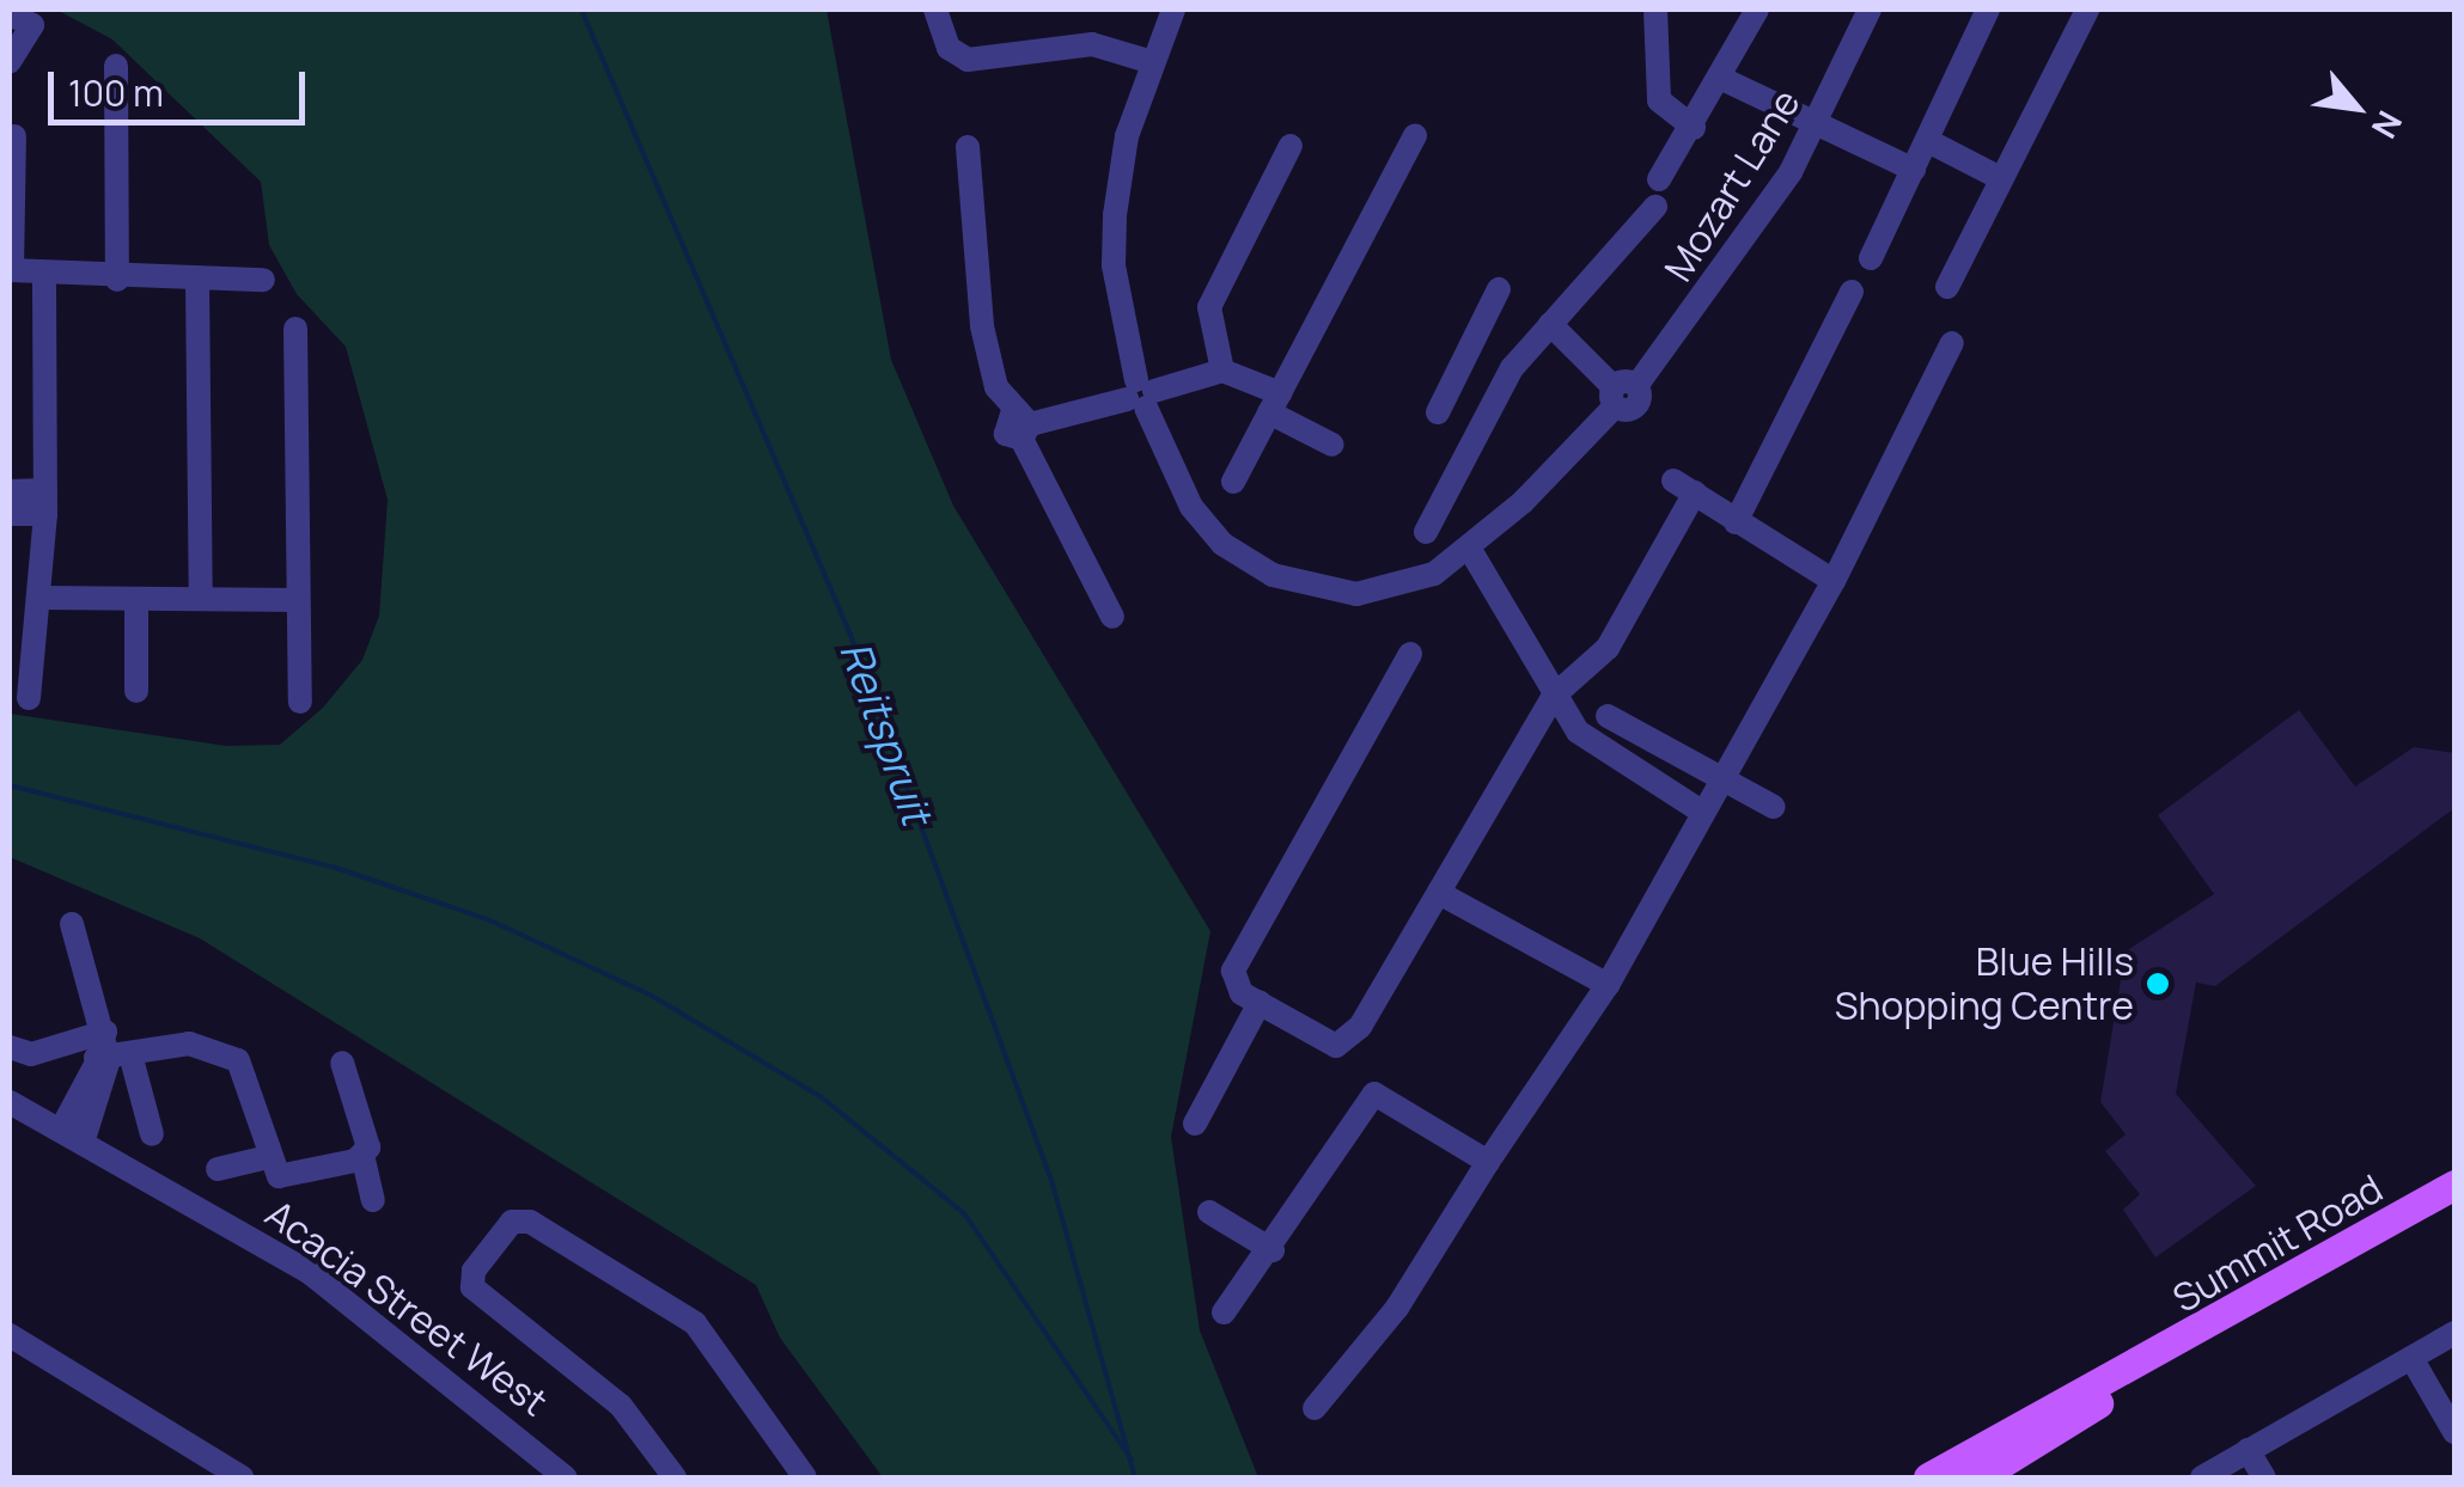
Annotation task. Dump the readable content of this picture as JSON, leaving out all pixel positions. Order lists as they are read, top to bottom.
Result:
{
  "streets": {
    "main road": ["Summit Road"],
    "street": ["Mozart Lane", "Acacia Street West"]
  },
  "water": ["Reitspruit"],
  "places": ["Blue Hills Shopping Centre"],
  "scale_bar": "100 m",
  "north": "bottom right"
}
